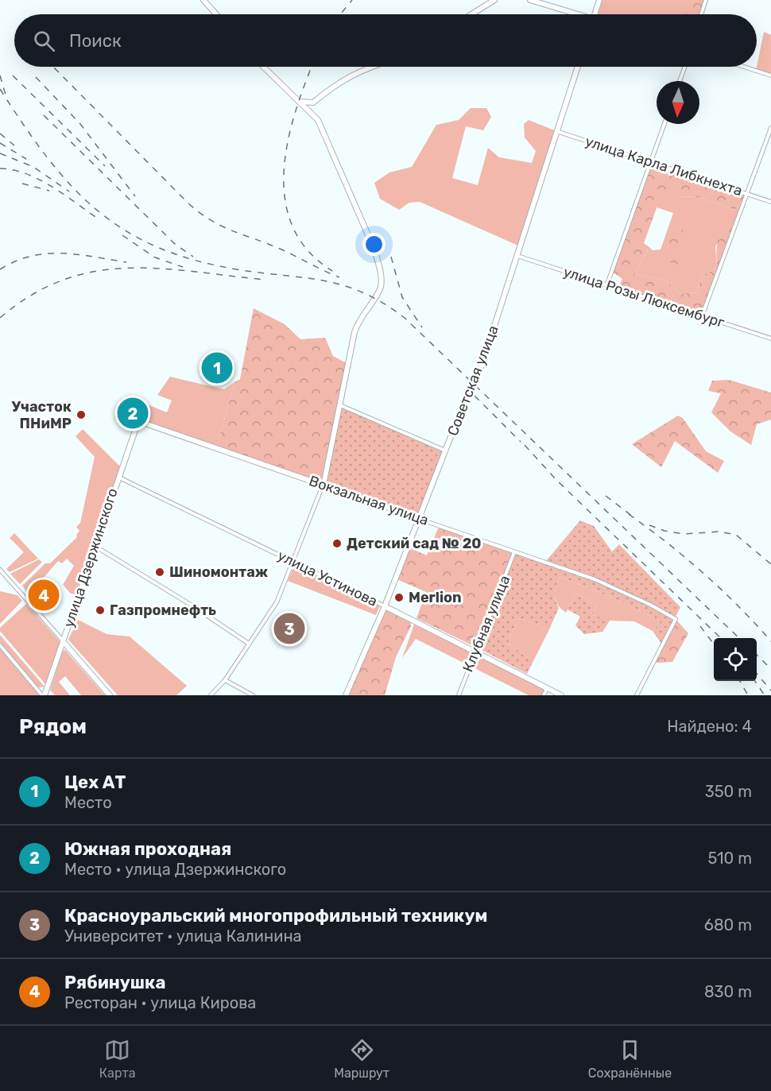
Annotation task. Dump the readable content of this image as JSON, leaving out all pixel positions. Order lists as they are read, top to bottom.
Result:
{
  "streets": {
    "street": [
      "улица Карла Либкнехта",
      "улица Розы Люксембург",
      "Советская улица",
      "Вокзальная улица",
      "улица Дзержинского",
      "улица Устинова",
      "Клубная улица"
    ]
  },
  "crossings": [
    ["улица Карла Либкнехта", "Советская улица"],
    ["улица Розы Люксембург", "Советская улица"],
    ["Советская улица", "Вокзальная улица"],
    ["Советская улица", "улица Устинова"],
    ["Вокзальная улица", "улица Дзержинского"],
    ["Вокзальная улица", "Клубная улица"],
    ["улица Дзержинского", "улица Устинова"],
    ["улица Устинова", "Клубная улица"]
  ],
  "places": [
    "Участок ПНиМР",
    "Детский сад № 20",
    "Шиномонтаж",
    "Merlion",
    "Газпромнефть"
  ],
  "north": "bottom",
  "page": {
    "search": "Поиск",
    "pins": [
      "1",
      "2",
      "4",
      "3"
    ],
    "heading": ["Рядом", "Найдено: 4"],
    "list": [
      {
        "mark": "1",
        "name": "Цех АТ",
        "note": "Место",
        "value": "350 m"
      },
      {
        "mark": "2",
        "name": "Южная проходная",
        "note": "Место · улица Дзержинского",
        "value": "510 m"
      },
      {
        "mark": "3",
        "name": "Красноуральский многопрофильный техникум",
        "note": "Университет · улица Калинина",
        "value": "680 m"
      },
      {
        "mark": "4",
        "name": "Рябинушка",
        "note": "Ресторан · улица Кирова",
        "value": "830 m"
      }
    ],
    "nav": ["Карта", "Маршрут", "Сохранённые"]
  }
}
